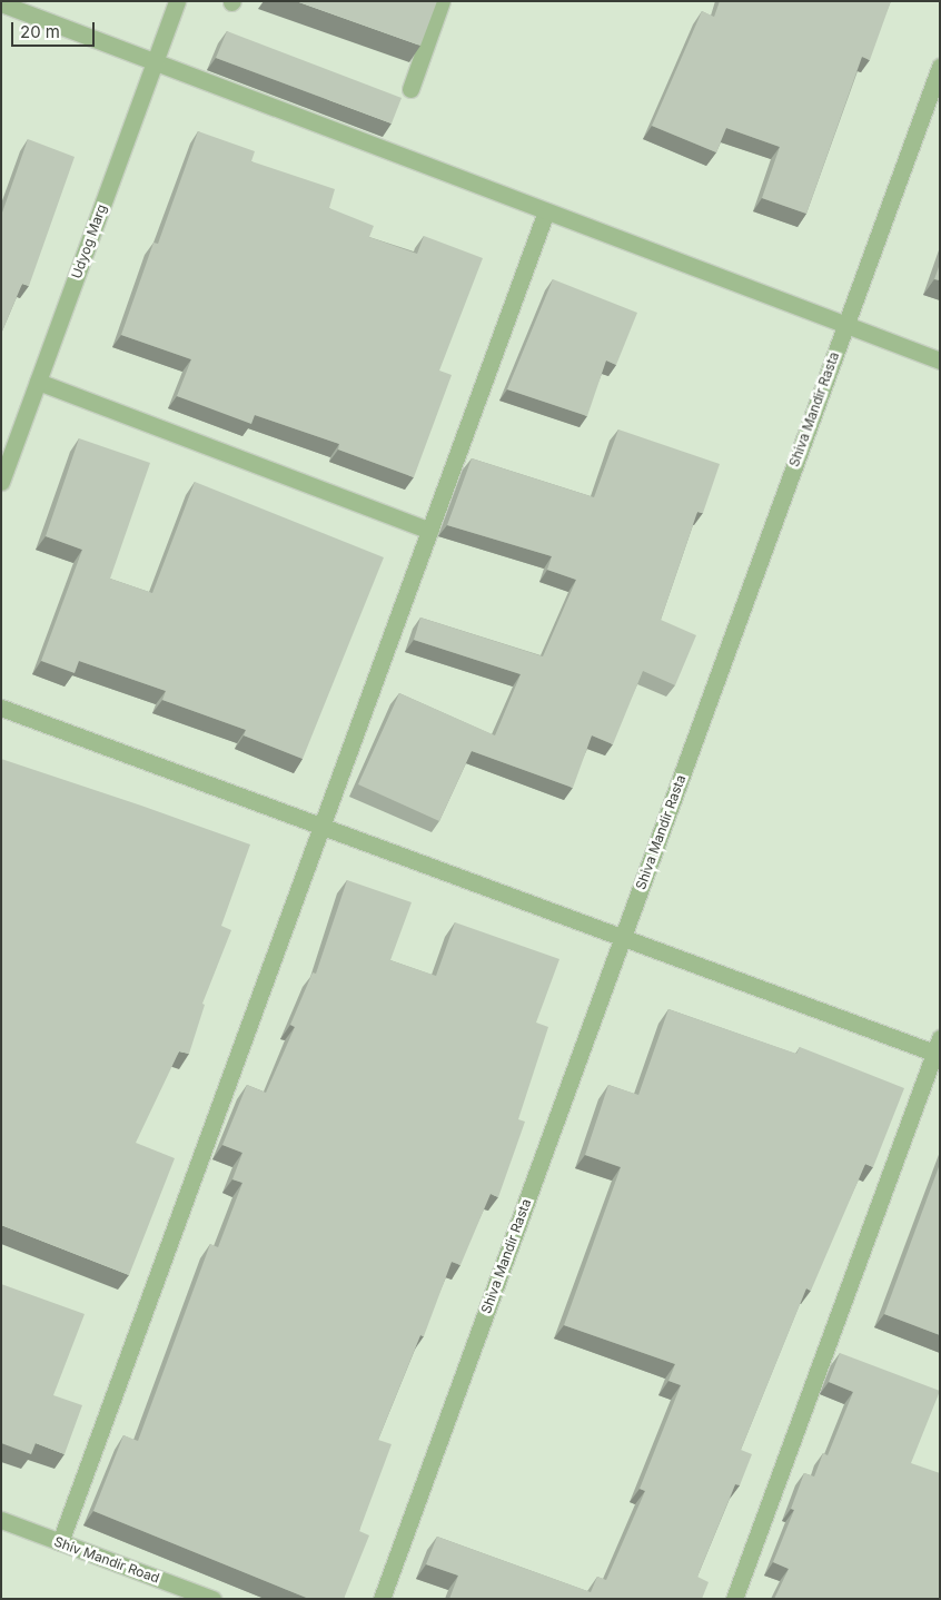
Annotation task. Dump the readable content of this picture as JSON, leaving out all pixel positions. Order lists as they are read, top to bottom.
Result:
{
  "streets": {
    "street": ["Udyog Marg", "Shiva Mandir Rasta", "Shiv Mandir Road"]
  },
  "scale_bar": "20 m"
}
